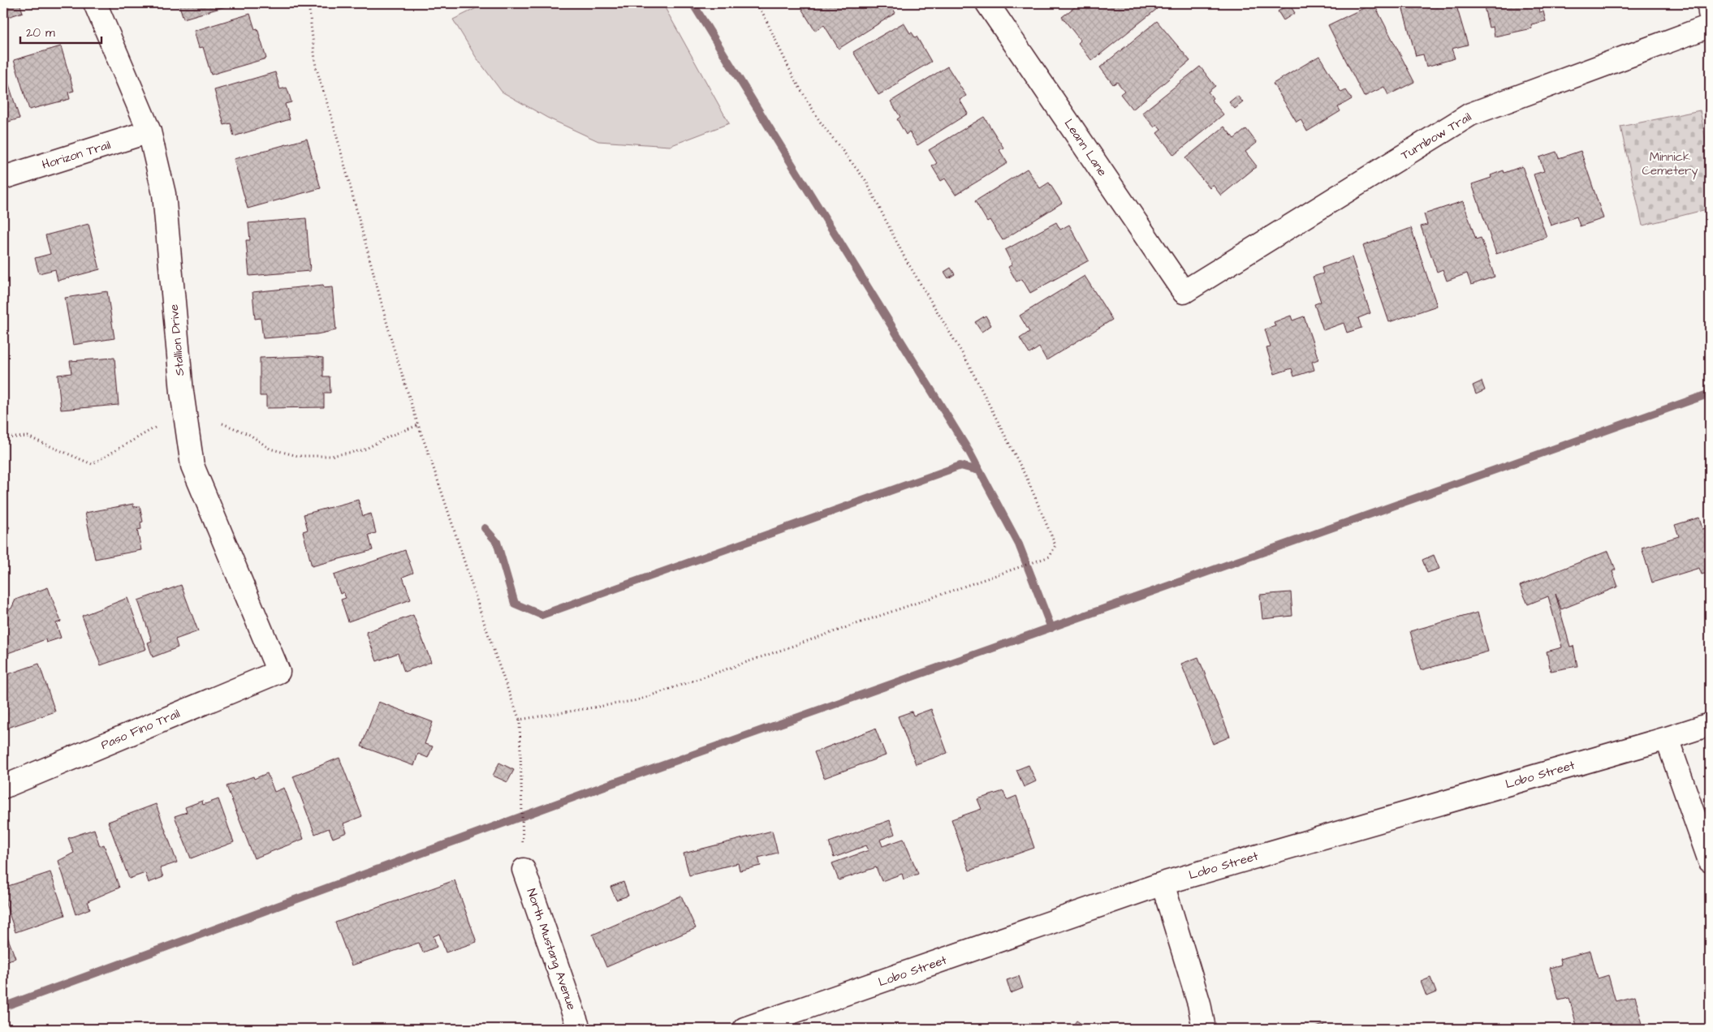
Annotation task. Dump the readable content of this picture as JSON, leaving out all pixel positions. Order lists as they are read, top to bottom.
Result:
{
  "streets": {
    "street": [
      "Turnbow Trail",
      "Leann Lane",
      "Horizon Trail",
      "Stallion Drive",
      "Paso Fino Trail",
      "Lobo Street",
      "North Mustang Avenue"
    ]
  },
  "crossings": [
    ["Turnbow Trail", "Leann Lane"],
    ["Horizon Trail", "Stallion Drive"],
    ["Stallion Drive", "Paso Fino Trail"]
  ],
  "parks": ["Minnick Cemetery"],
  "scale_bar": "20 m"
}
